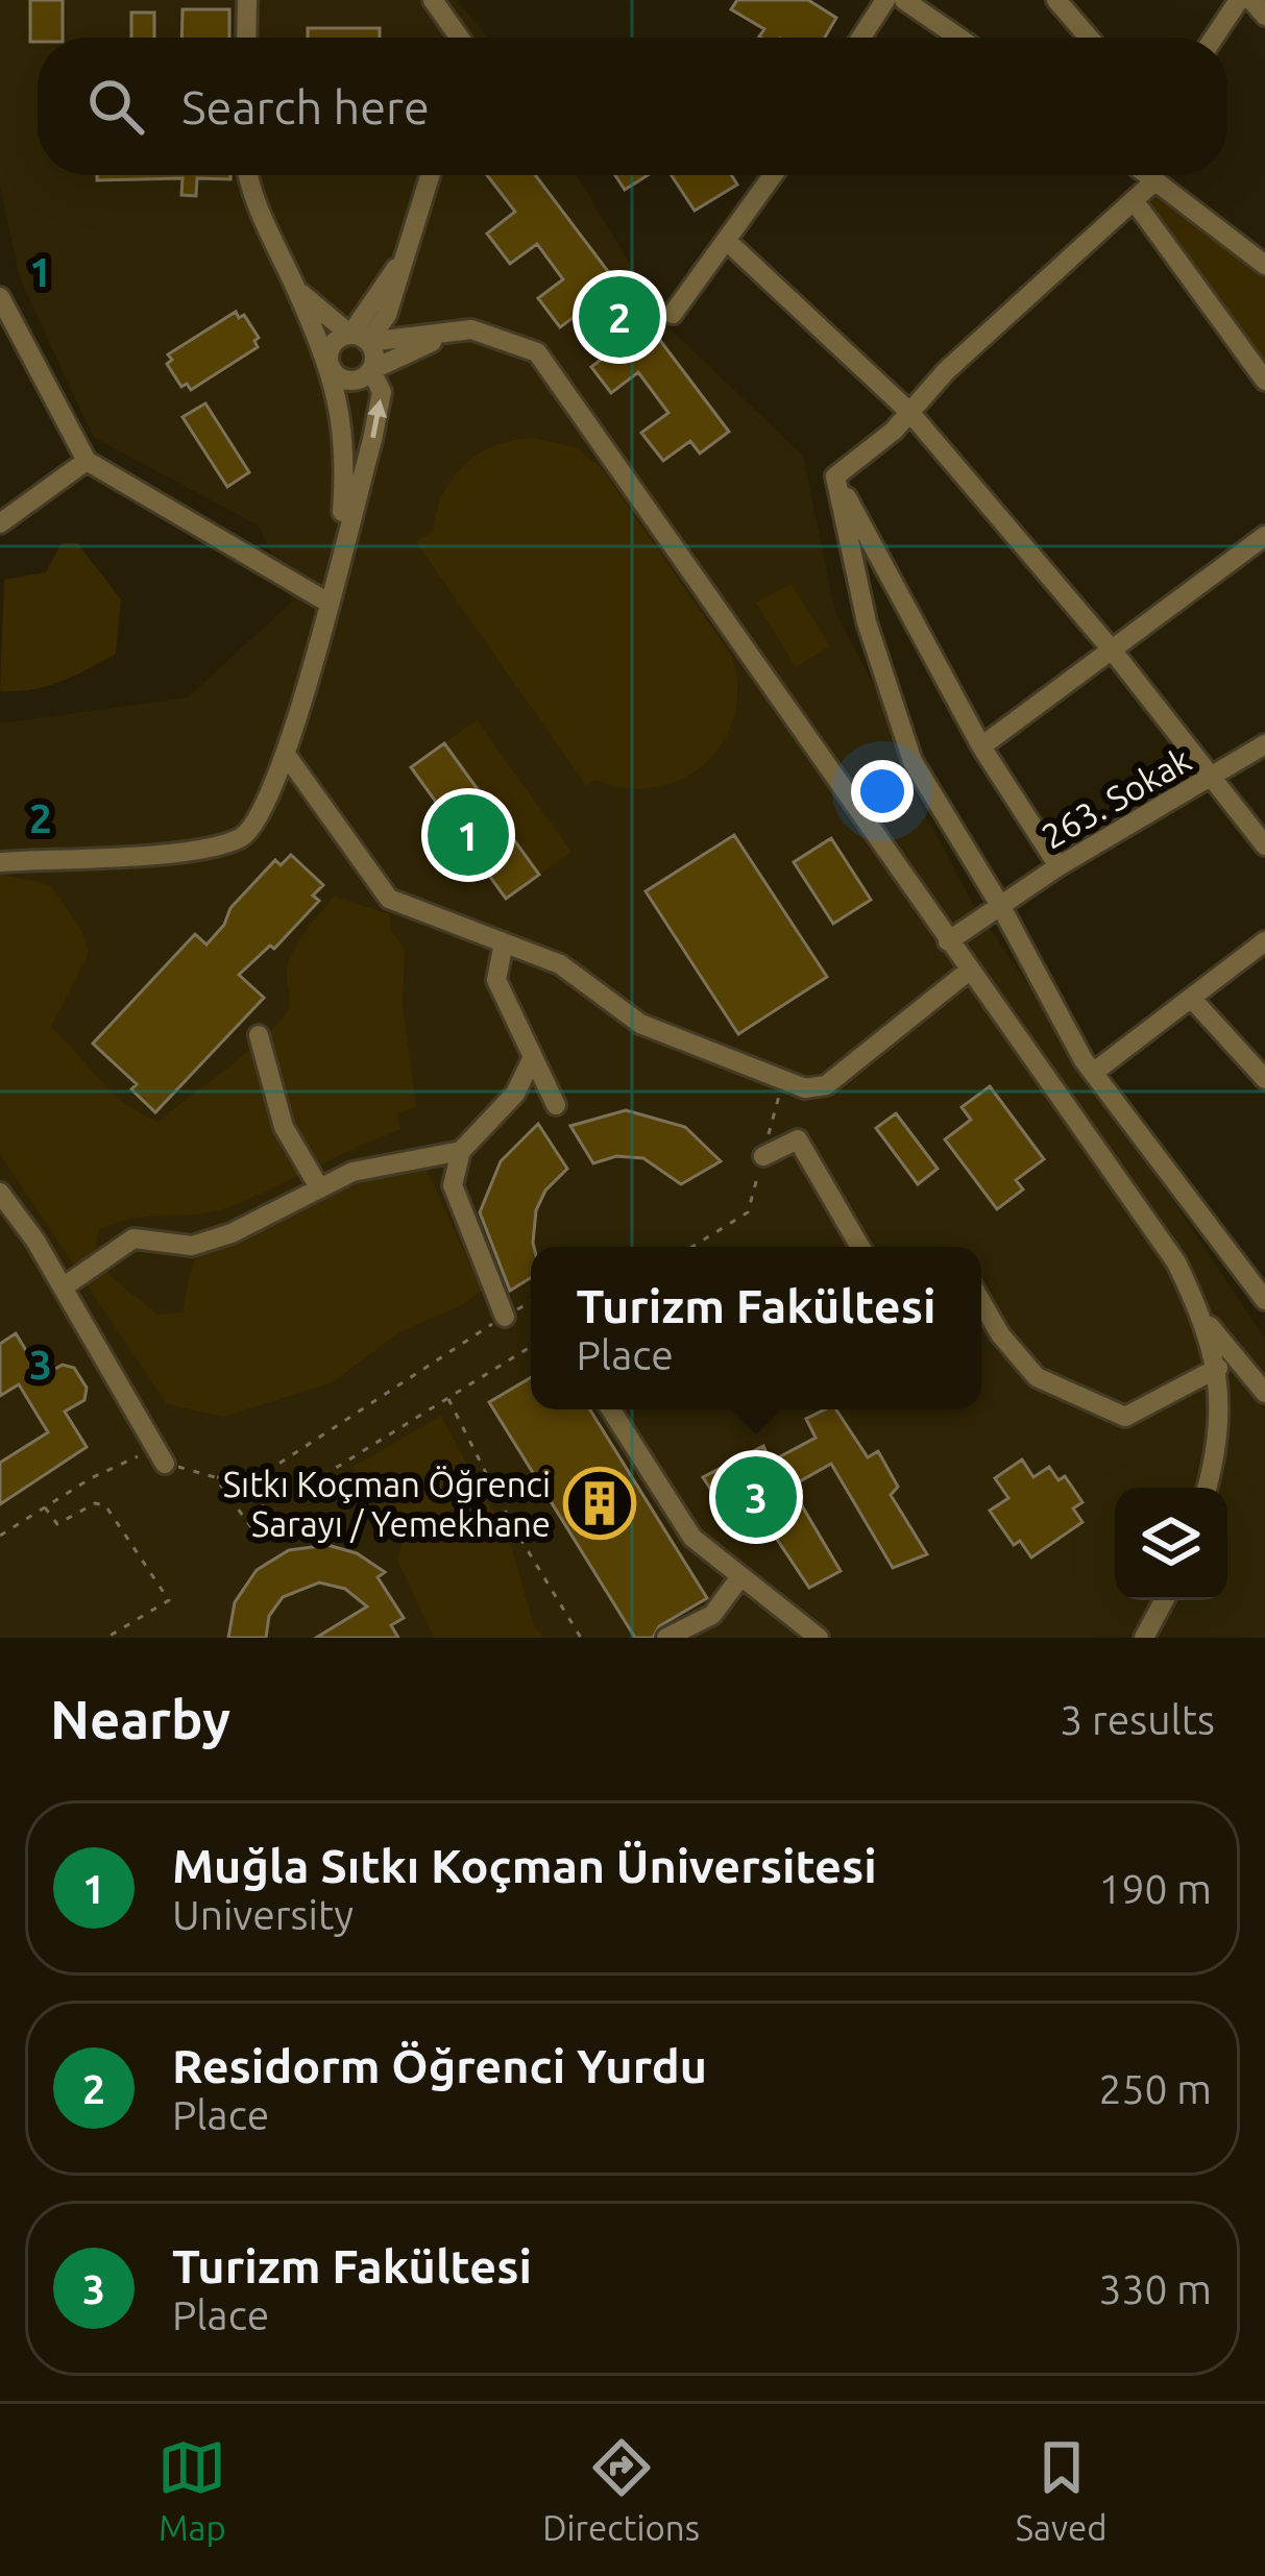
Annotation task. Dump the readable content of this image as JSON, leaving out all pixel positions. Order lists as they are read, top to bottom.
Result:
{
  "streets": {
    "street": ["263. Sokak"]
  },
  "places": {
    "building": ["Sıtkı Koçman Öğrenci Sarayı / Yemekhane"]
  },
  "page": {
    "search": "Search here",
    "pins": ["2", "1", "3"],
    "popup": ["Turizm Fakültesi", "Place"],
    "heading": ["Nearby", "3 results"],
    "list": [
      {
        "mark": "1",
        "name": "Muğla Sıtkı Koçman Üniversitesi",
        "note": "University",
        "value": "190 m"
      },
      {
        "mark": "2",
        "name": "Residorm Öğrenci Yurdu",
        "note": "Place",
        "value": "250 m"
      },
      {
        "mark": "3",
        "name": "Turizm Fakültesi",
        "note": "Place",
        "value": "330 m"
      }
    ],
    "nav": ["Map", "Directions", "Saved"]
  },
  "grid": {
    "rows": ["1", "2", "3"]
  }
}
